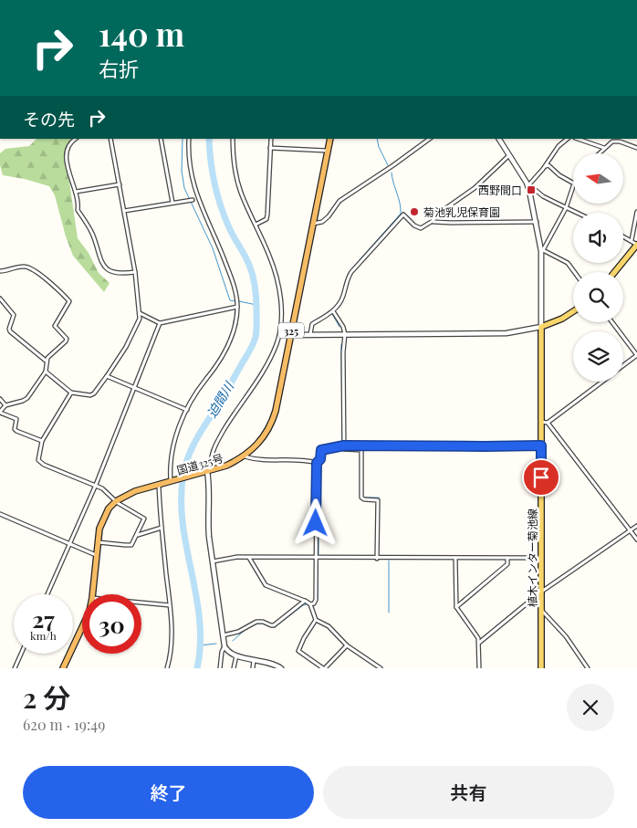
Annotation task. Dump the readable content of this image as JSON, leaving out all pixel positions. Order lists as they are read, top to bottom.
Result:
{
  "streets": {
    "highway": ["325", "国道325号"],
    "main road": ["植木インター菊池線"]
  },
  "water": ["迫間川"],
  "places": {
    "transit": ["西野間口"],
    "other": ["菊池乳児保育園"]
  },
  "north": "left",
  "page": {
    "turn": ["140 m", "右折"],
    "then": "その先",
    "speed": "27 km/h",
    "limit": "30",
    "heading": ["2 分", "620 m · 19:49"],
    "buttons": ["終了", "共有"]
  }
}
